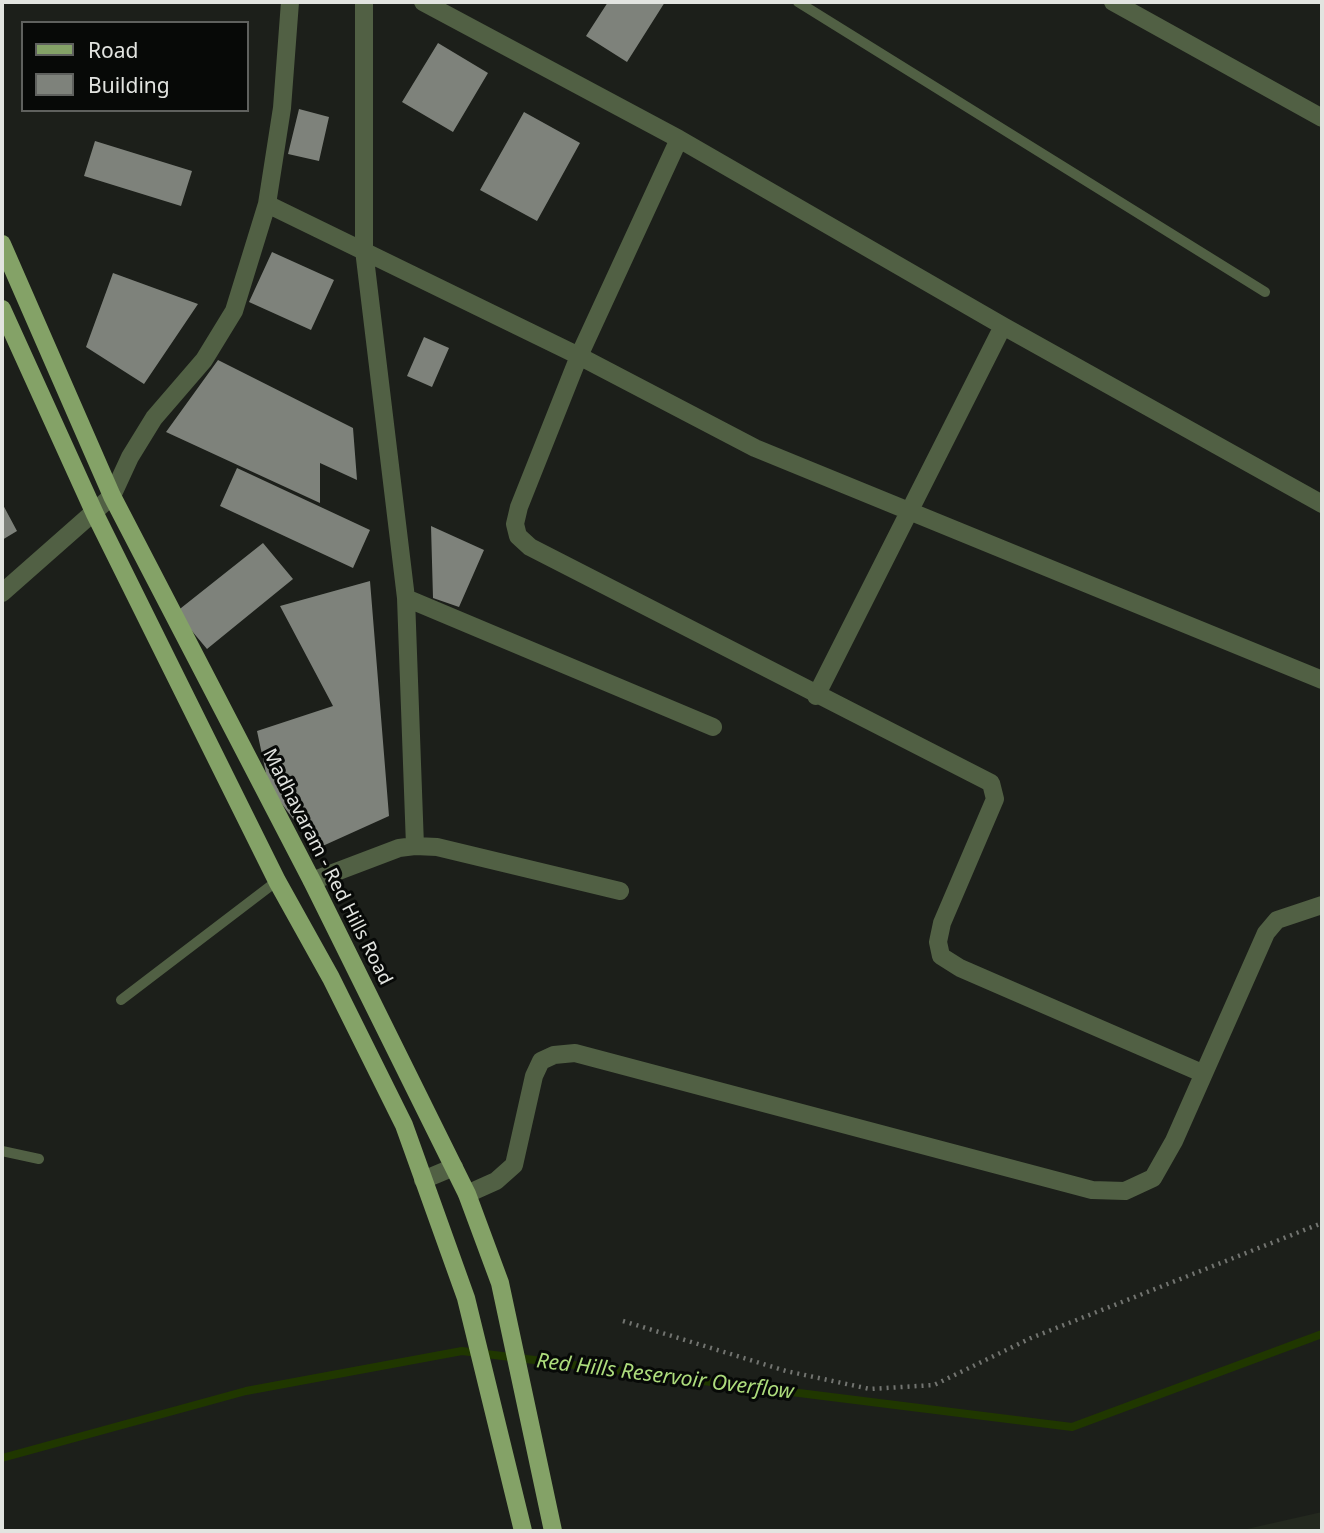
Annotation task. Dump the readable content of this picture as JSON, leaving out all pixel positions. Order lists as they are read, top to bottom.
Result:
{
  "streets": {
    "main road": ["Madhavaram - Red Hills Road"]
  },
  "water": ["Red Hills Reservoir Overflow"],
  "legend": ["Road", "Building"]
}
